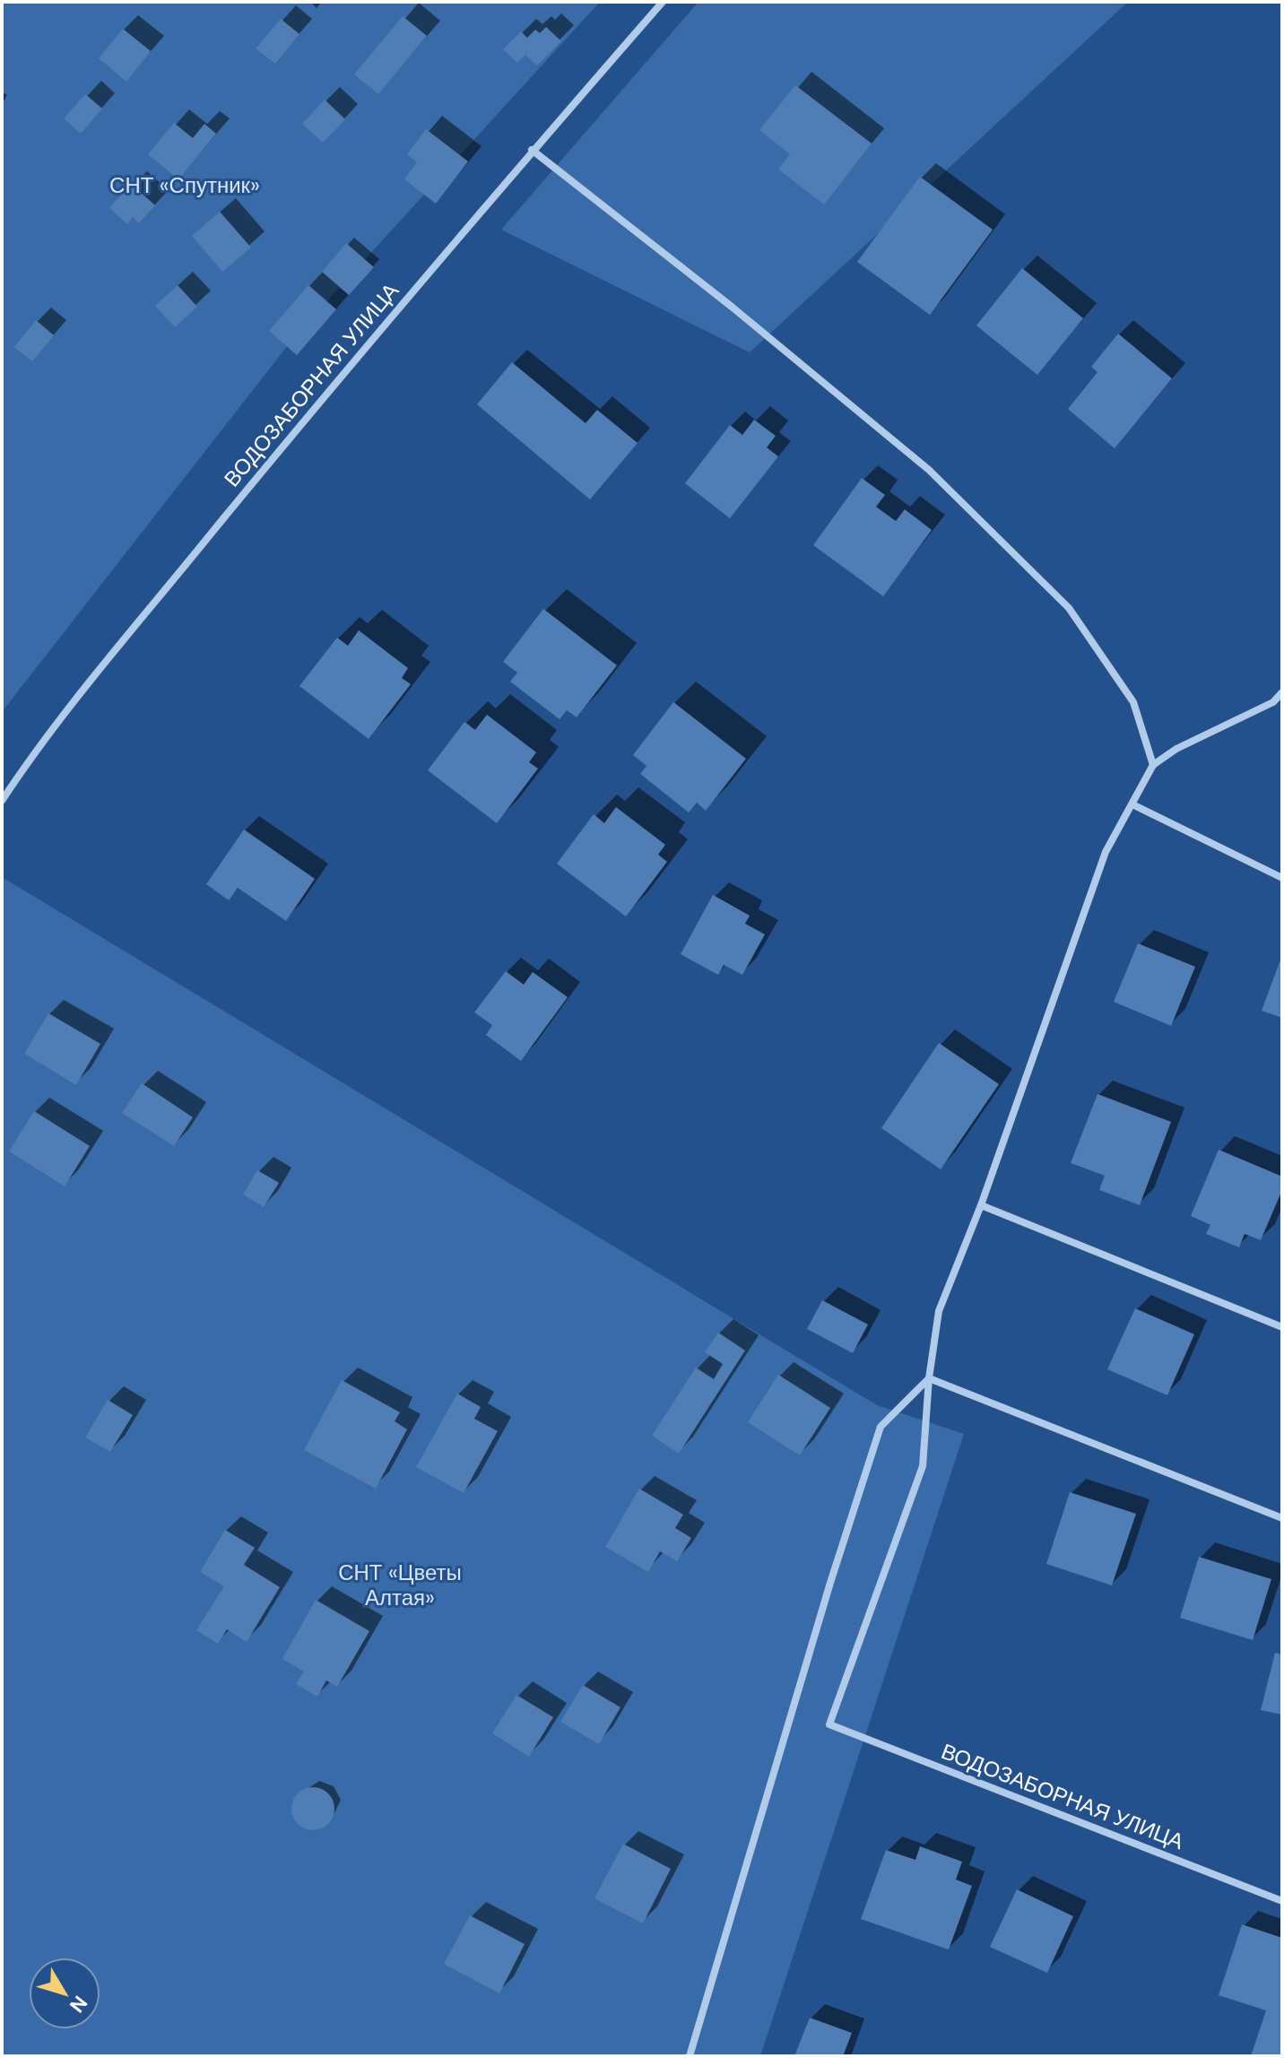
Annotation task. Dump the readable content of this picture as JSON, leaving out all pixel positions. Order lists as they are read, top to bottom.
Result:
{
  "streets": {
    "street": ["ВОДОЗАБОРНАЯ УЛИЦА"]
  },
  "parks": ["СНТ «Спутник»", "СНТ «Цветы Алтая»"],
  "north": "bottom right"
}
